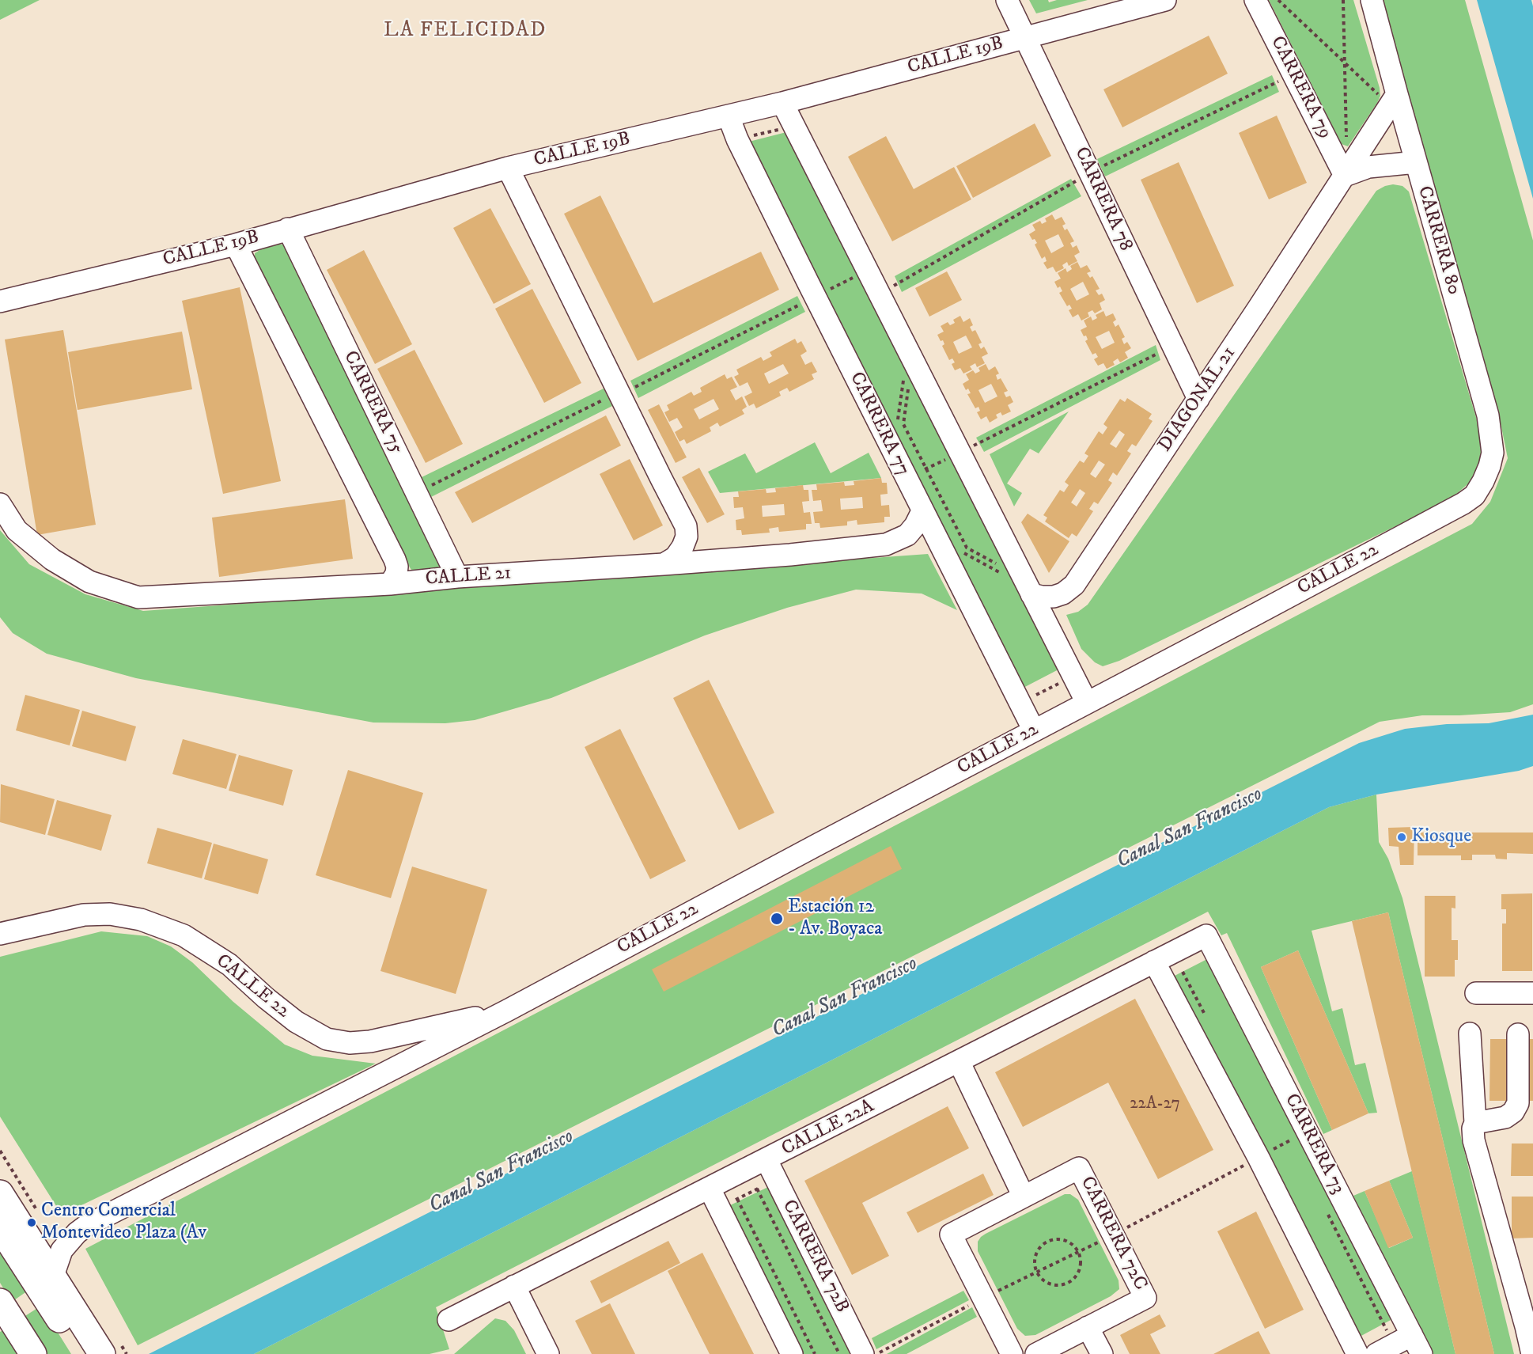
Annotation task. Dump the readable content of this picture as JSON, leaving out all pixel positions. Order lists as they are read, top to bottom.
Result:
{
  "streets": {
    "street": [
      "CALLE 19B",
      "CARRERA 79",
      "CARRERA 78",
      "CARRERA 80",
      "DIAGONAL 21",
      "CARRERA 75",
      "CARRERA 77",
      "CALLE 22",
      "CALLE 21",
      "CALLE 22A",
      "CARRERA 73",
      "CARRERA 72C",
      "CARRERA 72B"
    ]
  },
  "crossings": [
    ["CALLE 19B", "CARRERA 78"],
    ["CALLE 19B", "CARRERA 75"],
    ["CALLE 19B", "CARRERA 77"],
    ["CARRERA 79", "DIAGONAL 21"],
    ["CARRERA 78", "DIAGONAL 21"],
    ["CARRERA 80", "DIAGONAL 21"],
    ["CARRERA 80", "CALLE 22"],
    ["CARRERA 75", "CALLE 21"],
    ["CARRERA 77", "CALLE 22"],
    ["CARRERA 77", "CALLE 21"],
    ["CALLE 22A", "CARRERA 73"],
    ["CALLE 22A", "CARRERA 72B"]
  ],
  "districts": ["LA FELICIDAD"],
  "water": ["Canal San Francisco"],
  "places": ["Kiosque", "Estación 12 - Av. Boyaca", "Centro Comercial Montevideo Plaza (Av"],
  "house_numbers": ["22A-27"]
}
